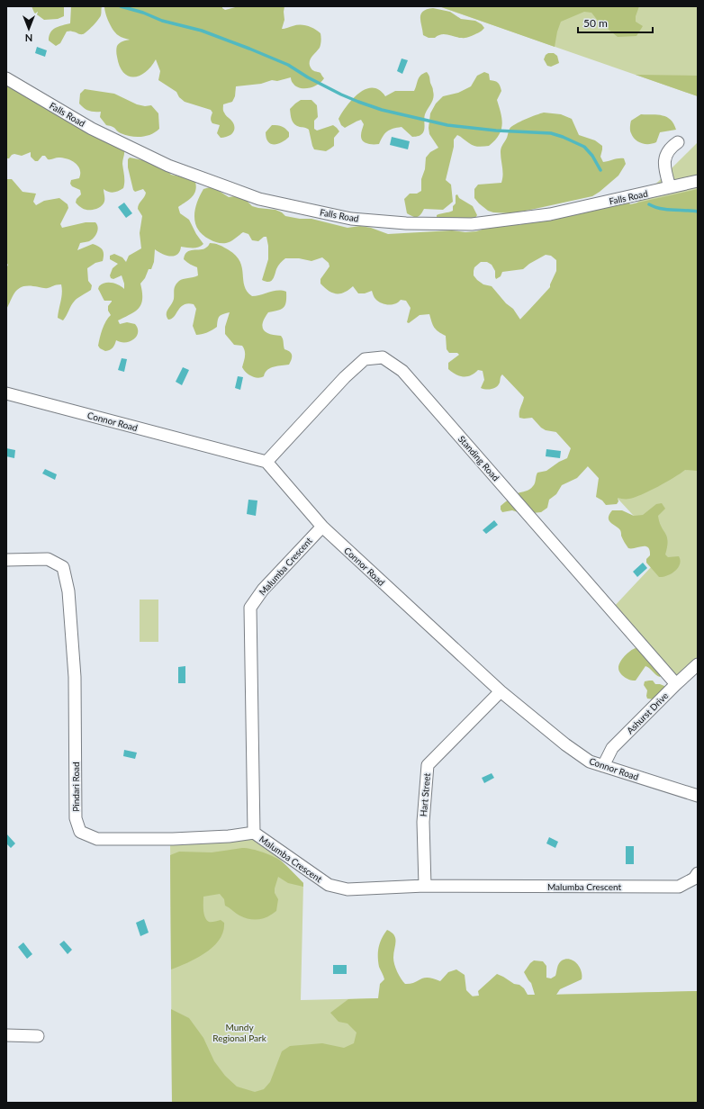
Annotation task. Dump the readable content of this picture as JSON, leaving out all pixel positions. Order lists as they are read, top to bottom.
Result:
{
  "streets": {
    "street": [
      "Falls Road",
      "Connor Road",
      "Standing Road",
      "Malumba Crescent",
      "Ashurst Drive",
      "Pindari Road",
      "Hart Street"
    ]
  },
  "crossings": [
    ["Connor Road", "Standing Road"],
    ["Connor Road", "Malumba Crescent"],
    ["Connor Road", "Ashurst Drive"],
    ["Connor Road", "Hart Street"],
    ["Standing Road", "Ashurst Drive"],
    ["Malumba Crescent", "Pindari Road"],
    ["Malumba Crescent", "Hart Street"]
  ],
  "parks": ["Mundy Regional Park"],
  "scale_bar": "50 m",
  "north": "bottom"
}
